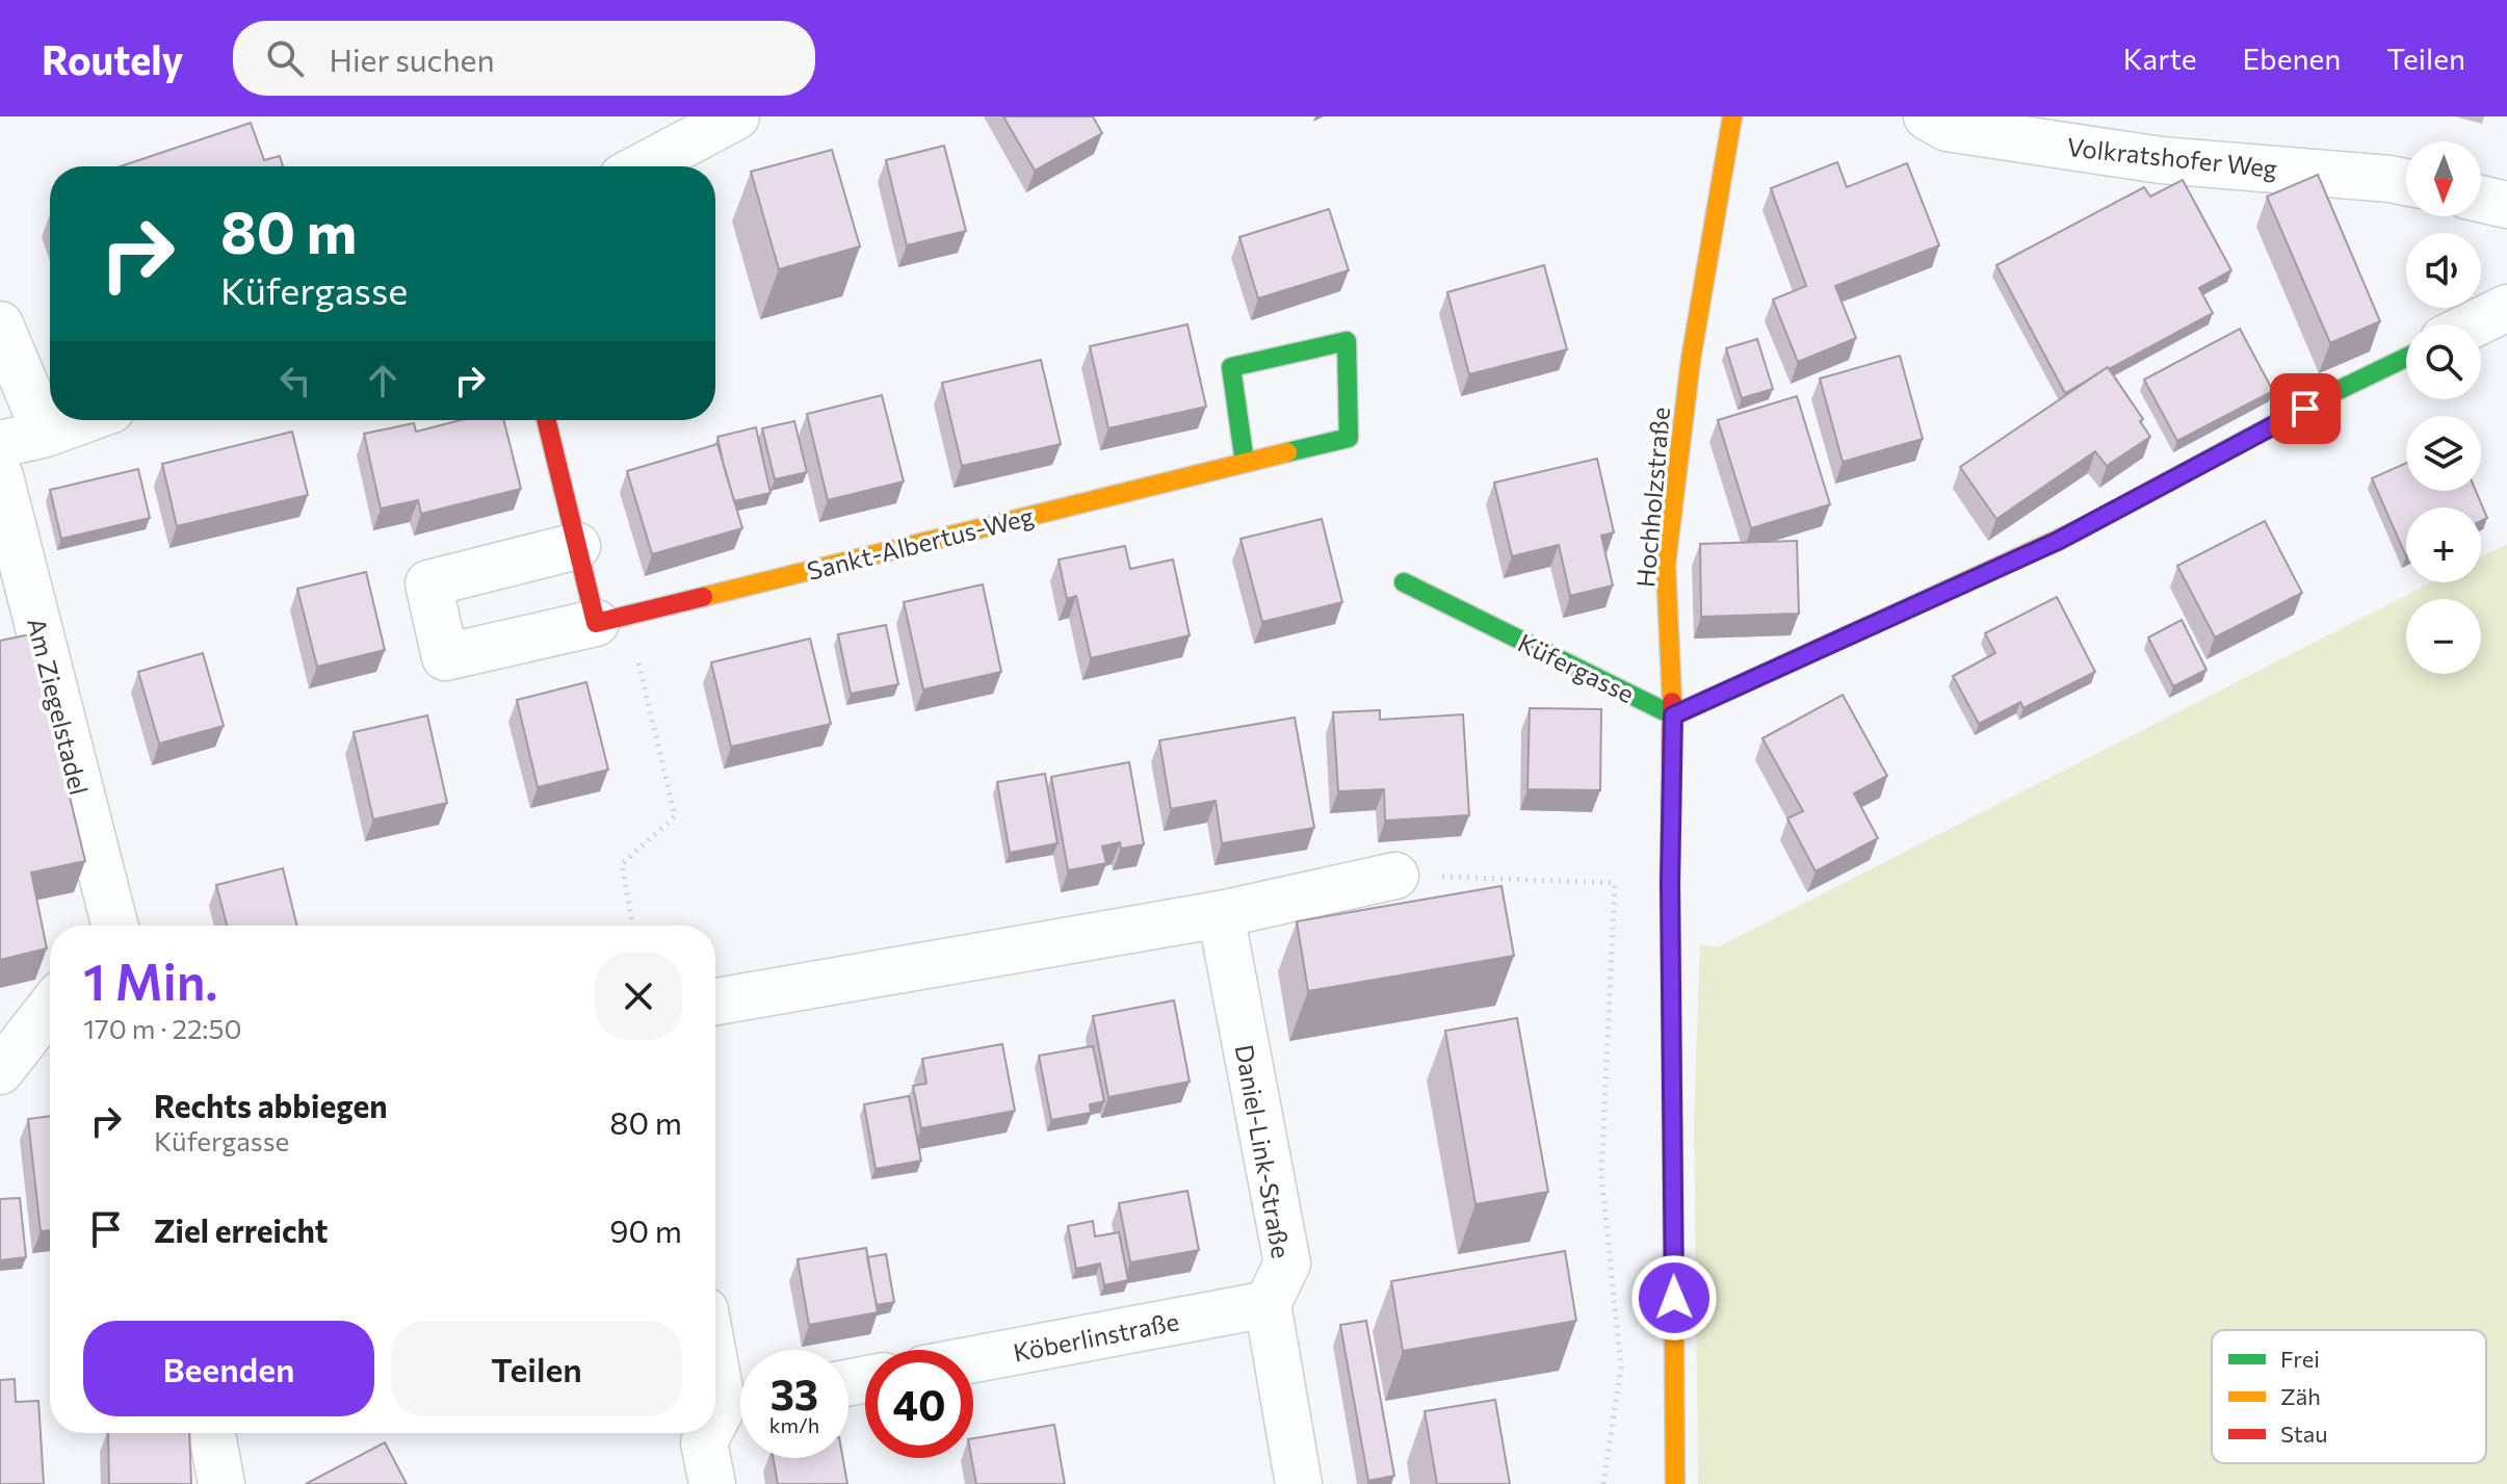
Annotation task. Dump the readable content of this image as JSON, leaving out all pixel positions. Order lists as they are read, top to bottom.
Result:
{
  "streets": {
    "street": [
      "Volkratshofer Weg",
      "Hochholzstraße",
      "Sankt-Albertus-Weg",
      "Küfergasse",
      "Am Ziegelstadel",
      "Daniel-Link-Straße",
      "Köberlinstraße"
    ]
  },
  "crossings": [
    ["Hochholzstraße", "Küfergasse"],
    ["Daniel-Link-Straße", "Köberlinstraße"]
  ],
  "legend": ["Frei", "Zäh", "Stau"],
  "north": "bottom",
  "page": {
    "header": "Routely",
    "search": "Hier suchen",
    "nav": ["Karte", "Ebenen", "Teilen"],
    "map_buttons": ["+", "−"],
    "turn": ["80 m", "Küfergasse"],
    "heading": ["1 Min.", "170 m · 22:50"],
    "list": [
      {
        "name": "Rechts abbiegen",
        "note": "Küfergasse",
        "value": "80 m"
      },
      {
        "name": "Ziel erreicht",
        "value": "90 m"
      }
    ],
    "buttons": ["Beenden", "Teilen"],
    "speed": "33 km/h",
    "limit": "40"
  }
}
